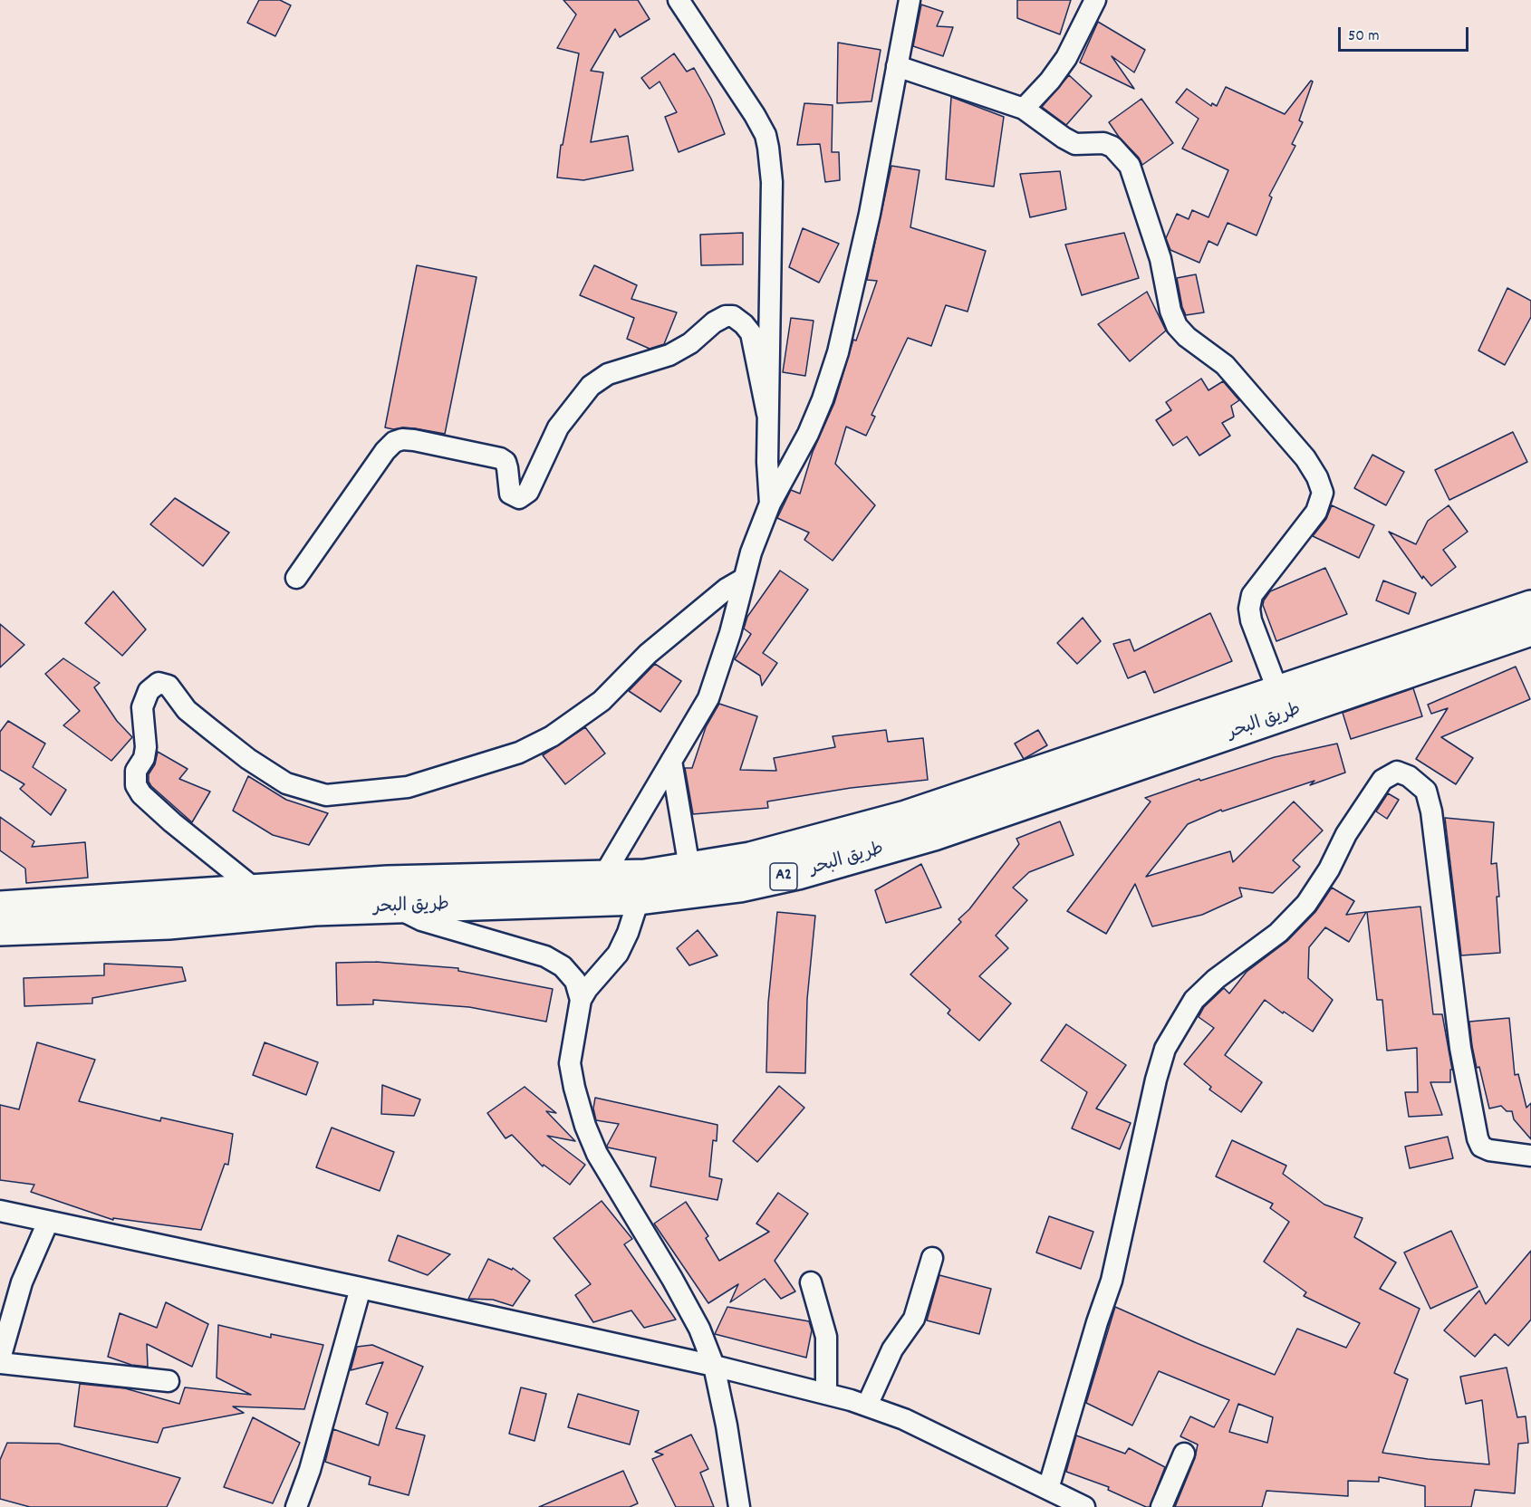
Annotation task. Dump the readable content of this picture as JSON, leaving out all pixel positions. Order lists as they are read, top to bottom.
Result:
{
  "streets": {
    "highway": ["طريق البحر", "A2"]
  },
  "scale_bar": "50 m"
}
